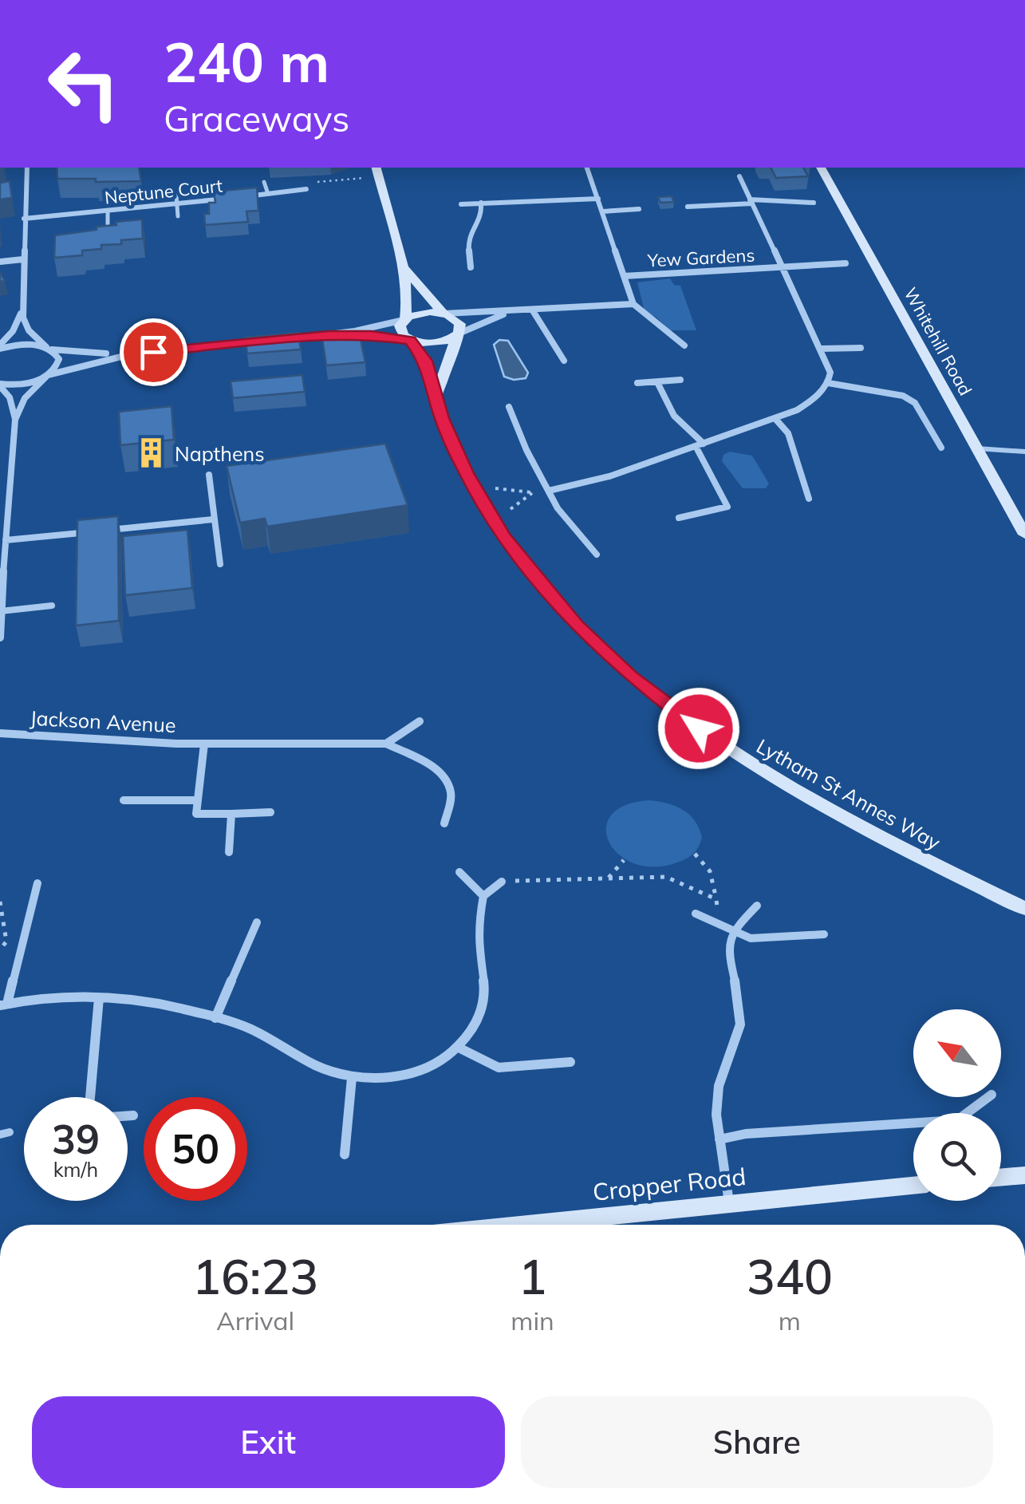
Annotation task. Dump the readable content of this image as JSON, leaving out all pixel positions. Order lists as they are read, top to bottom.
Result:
{
  "streets": {
    "main road": ["Whitehill Road", "Lytham St Annes Way", "Cropper Road"],
    "street": ["Neptune Court", "Yew Gardens", "Jackson Avenue"]
  },
  "places": {
    "building": ["Napthens"]
  },
  "north": "top left",
  "page": {
    "turn": ["240 m", "Graceways"],
    "speed": "39 km/h",
    "limit": "50",
    "eta": [
      "16:23",
      "Arrival",
      "1",
      "min",
      "340",
      "m"
    ],
    "buttons": ["Exit", "Share"]
  }
}
